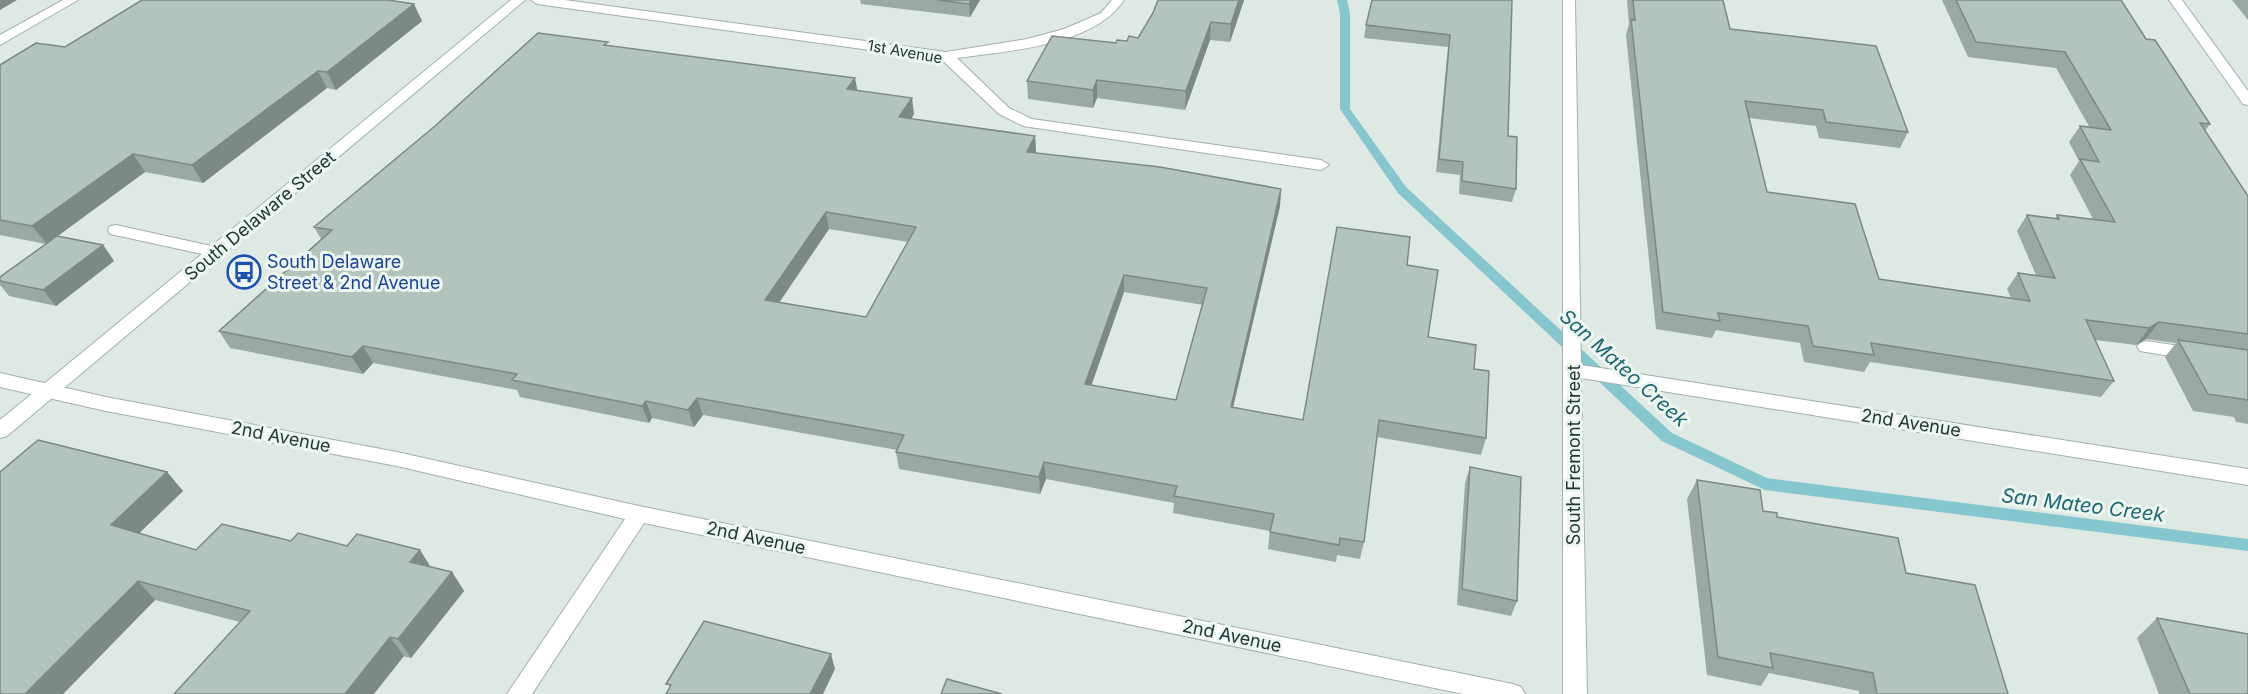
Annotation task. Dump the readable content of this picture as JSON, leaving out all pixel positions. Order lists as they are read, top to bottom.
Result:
{
  "streets": {
    "street": [
      "1st Avenue",
      "South Delaware Street",
      "2nd Avenue",
      "South Fremont Street"
    ]
  },
  "crossings": [
    ["South Delaware Street", "2nd Avenue"],
    ["2nd Avenue", "South Fremont Street"]
  ],
  "water": ["San Mateo Creek"],
  "places": {
    "bus stop": ["South Delaware Street & 2nd Avenue"]
  }
}
